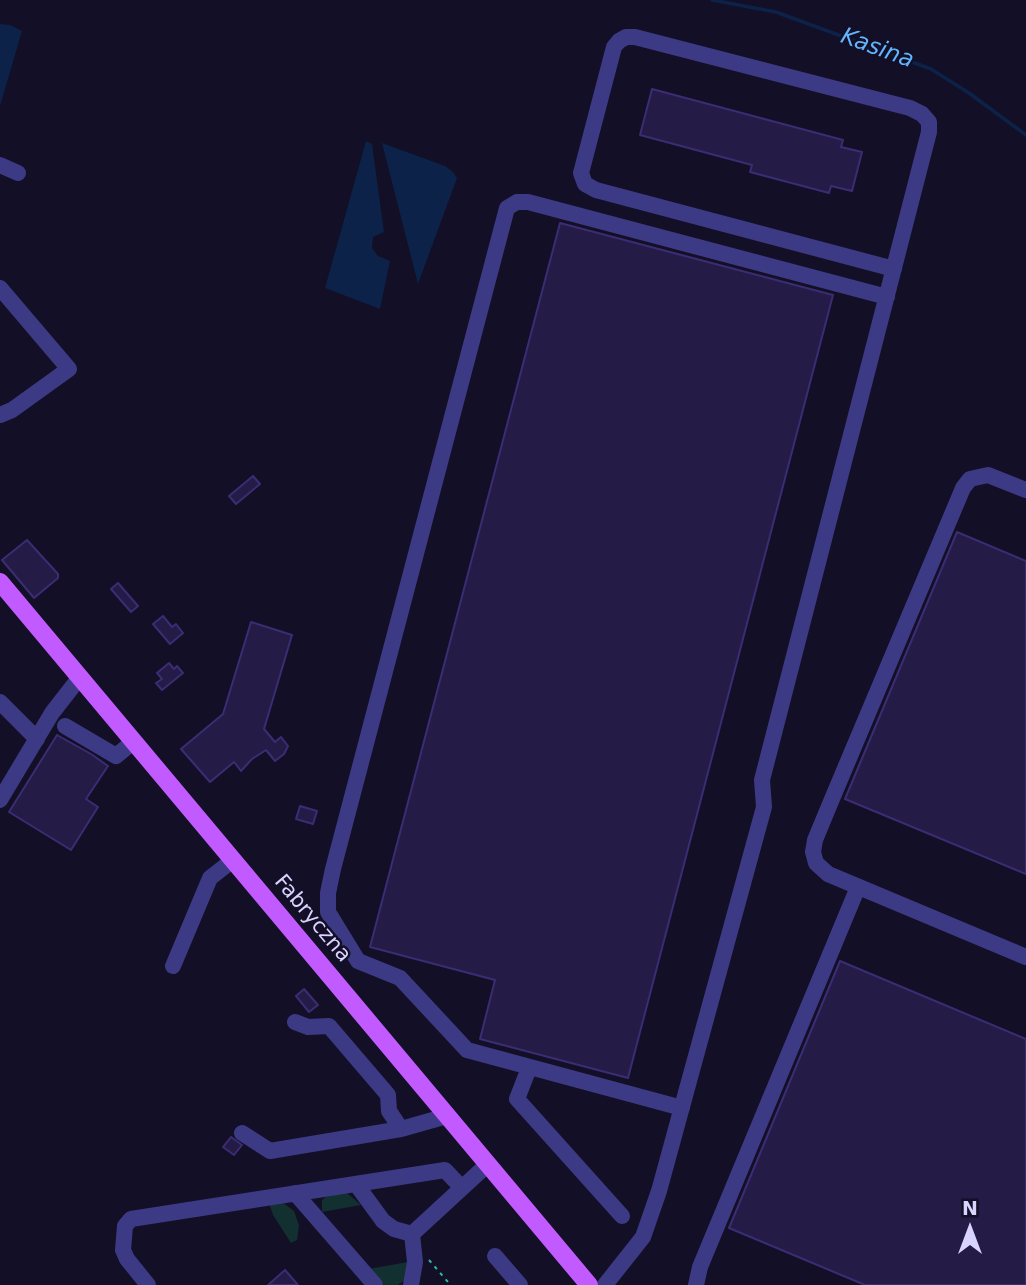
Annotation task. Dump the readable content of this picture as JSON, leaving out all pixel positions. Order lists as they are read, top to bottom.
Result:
{
  "streets": {
    "main road": ["Fabryczna"]
  },
  "water": ["Kasina"],
  "north": "top"
}
